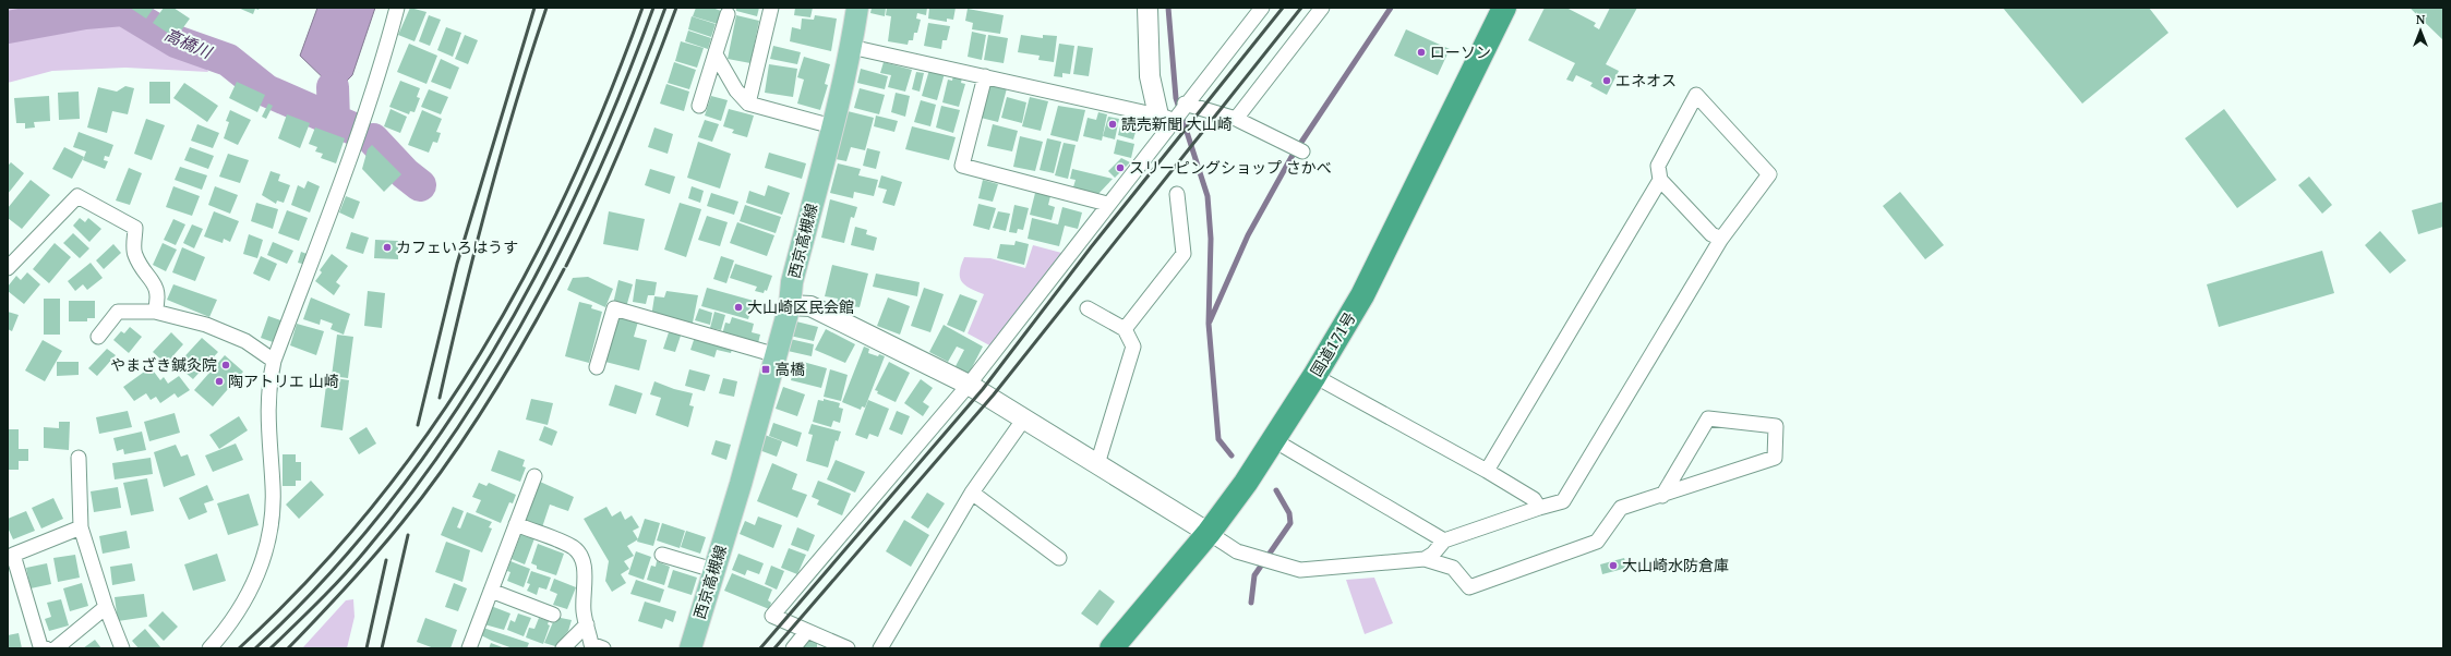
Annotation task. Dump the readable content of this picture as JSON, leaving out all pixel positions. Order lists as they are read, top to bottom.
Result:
{
  "streets": {
    "highway": ["国道171号"],
    "main road": ["西京高槻線"]
  },
  "water": ["高橋川"],
  "places": {
    "other": [
      "ローソン",
      "エネオス",
      "読売新聞 大山崎",
      "スリーピングショップ さかべ",
      "カフェいろはうす",
      "大山崎区民会館",
      "やまざき鍼灸院",
      "陶アトリエ 山崎",
      "大山崎水防倉庫"
    ],
    "transit": ["高橋"]
  },
  "north": "top"
}
